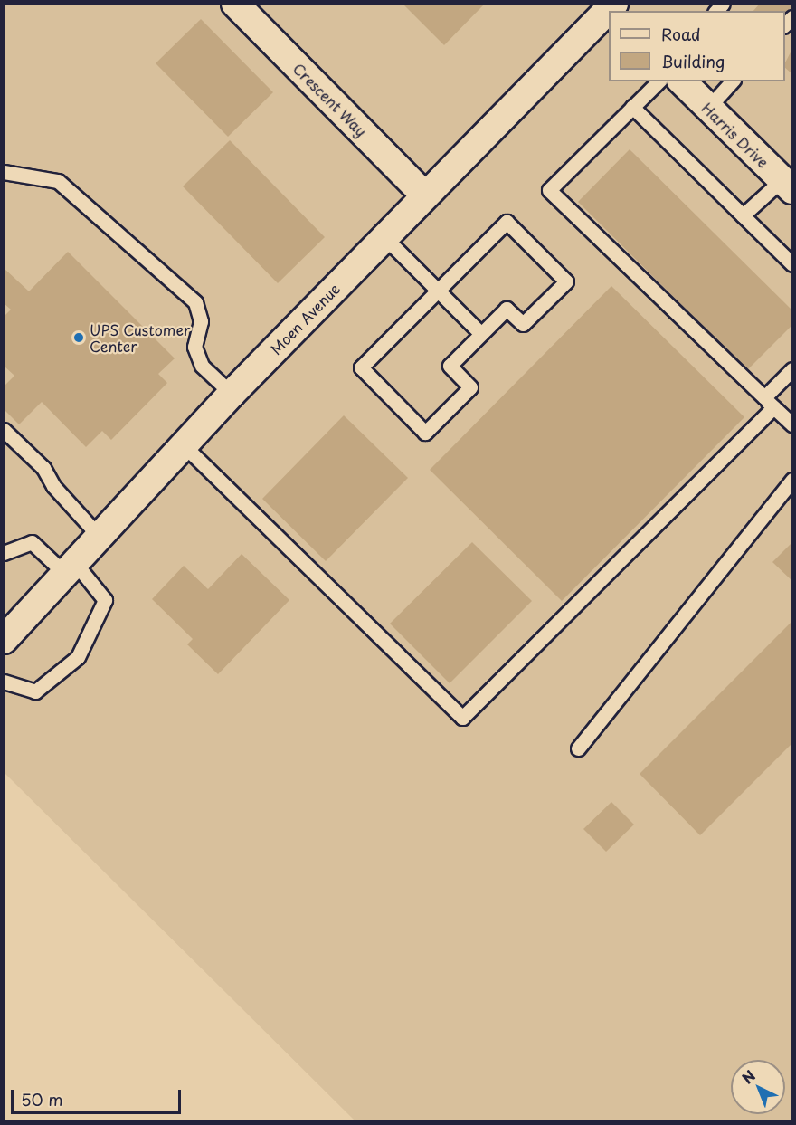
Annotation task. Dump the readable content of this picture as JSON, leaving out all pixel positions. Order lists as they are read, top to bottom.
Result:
{
  "streets": {
    "street": ["Crescent Way", "Harris Drive", "Moen Avenue"]
  },
  "crossings": [
    ["Crescent Way", "Moen Avenue"]
  ],
  "places": ["UPS Customer Center"],
  "legend": ["Road", "Building"],
  "scale_bar": "50 m",
  "north": "top left"
}
